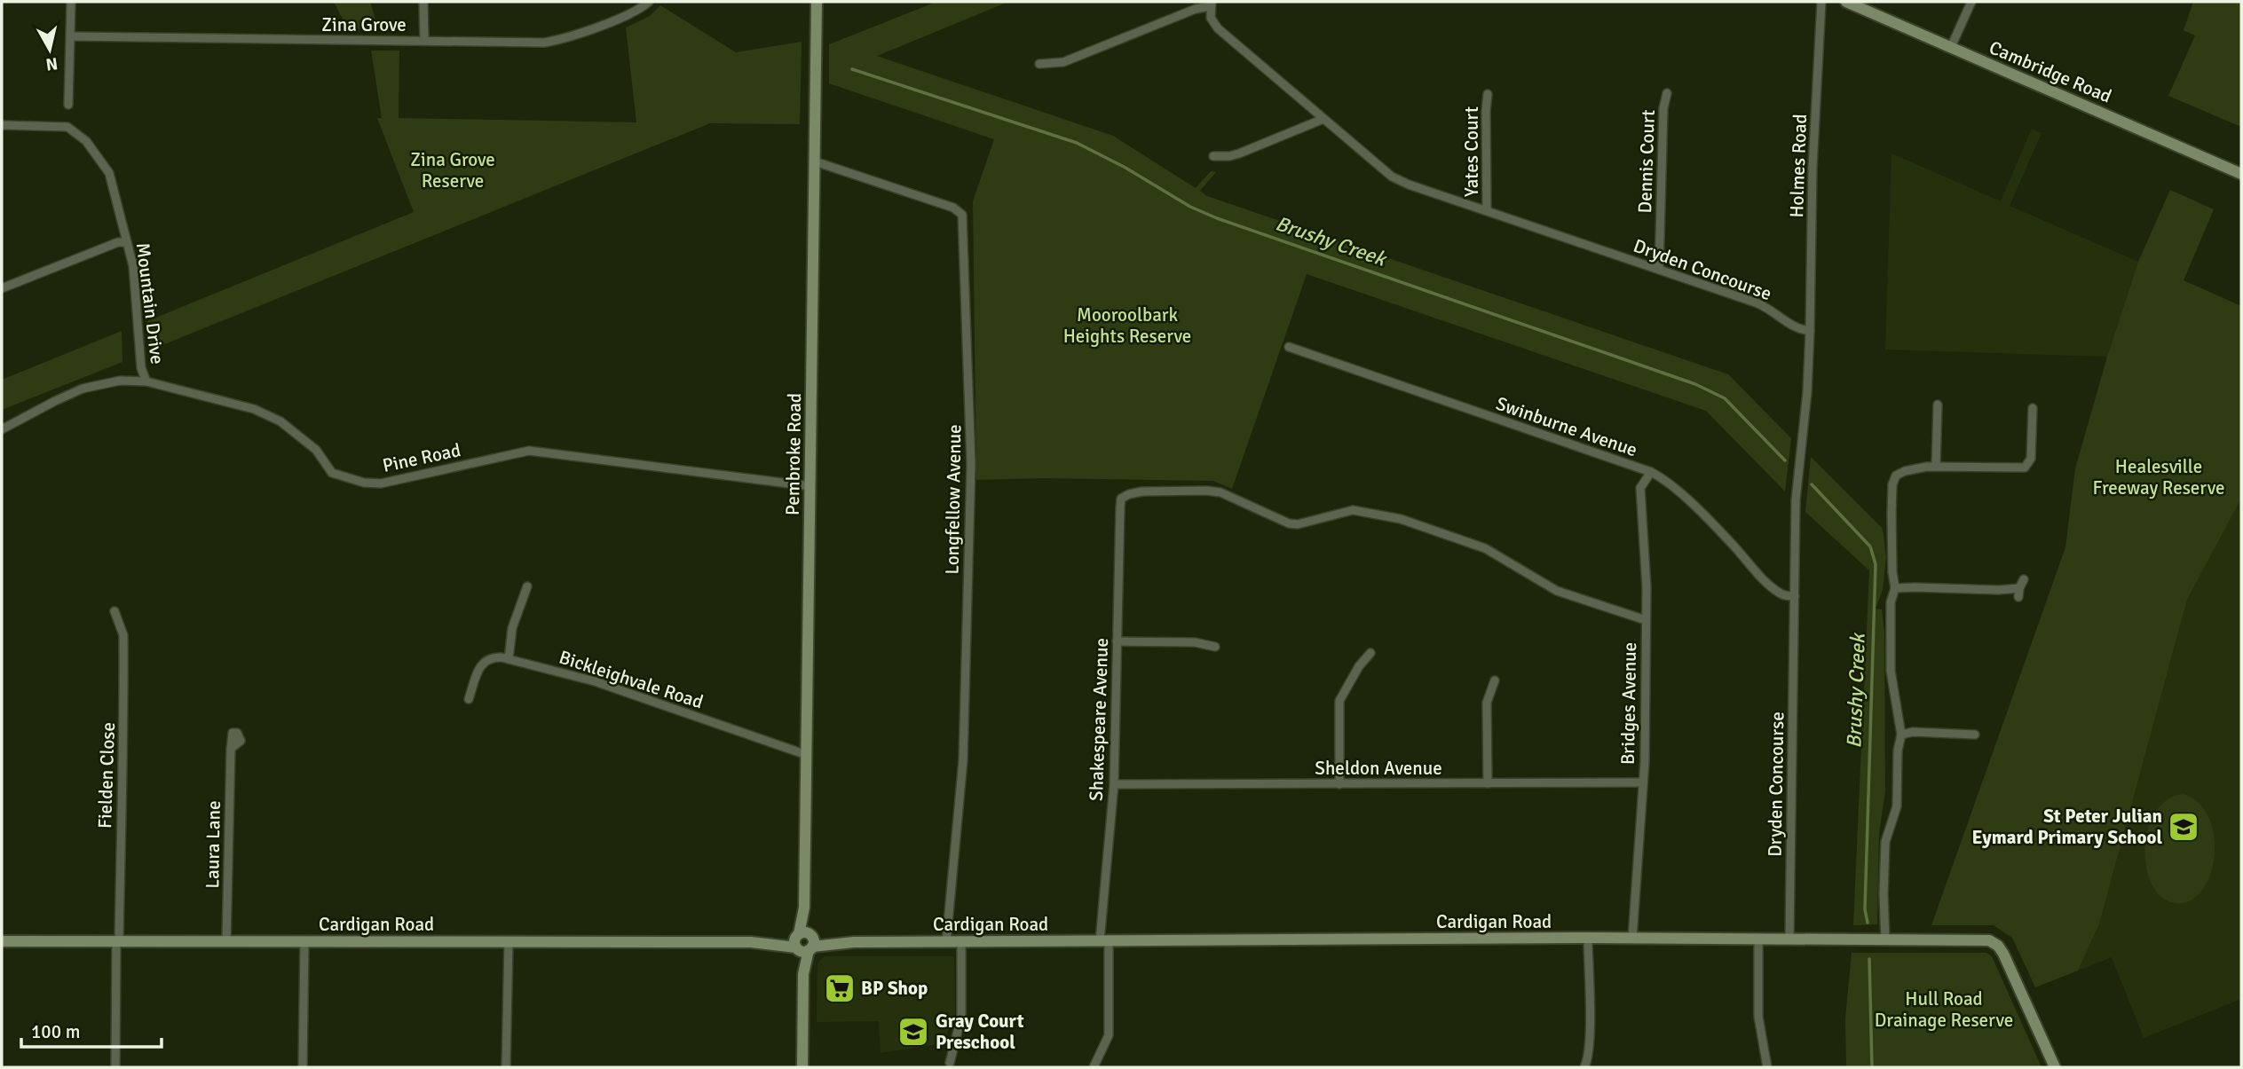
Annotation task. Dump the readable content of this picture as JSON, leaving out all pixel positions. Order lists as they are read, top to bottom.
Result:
{
  "streets": {
    "street": [
      "Zina Grove",
      "Cambridge Road",
      "Yates Court",
      "Dennis Court",
      "Holmes Road",
      "Dryden Concourse",
      "Mountain Drive",
      "Swinburne Avenue",
      "Pembroke Road",
      "Pine Road",
      "Longfellow Avenue",
      "Bickleighvale Road",
      "Bridges Avenue",
      "Shakespeare Avenue",
      "Sheldon Avenue",
      "Fielden Close",
      "Laura Lane",
      "Cardigan Road"
    ]
  },
  "crossings": [
    ["Yates Court", "Dryden Concourse"],
    ["Dennis Court", "Dryden Concourse"],
    ["Holmes Road", "Dryden Concourse"],
    ["Dryden Concourse", "Swinburne Avenue"],
    ["Dryden Concourse", "Cardigan Road"],
    ["Mountain Drive", "Pine Road"],
    ["Swinburne Avenue", "Bridges Avenue"],
    ["Pembroke Road", "Pine Road"],
    ["Pembroke Road", "Longfellow Avenue"],
    ["Pembroke Road", "Bickleighvale Road"],
    ["Pembroke Road", "Cardigan Road"],
    ["Longfellow Avenue", "Cardigan Road"],
    ["Bridges Avenue", "Shakespeare Avenue"],
    ["Bridges Avenue", "Sheldon Avenue"],
    ["Bridges Avenue", "Cardigan Road"],
    ["Shakespeare Avenue", "Sheldon Avenue"],
    ["Shakespeare Avenue", "Cardigan Road"],
    ["Fielden Close", "Cardigan Road"],
    ["Laura Lane", "Cardigan Road"]
  ],
  "water": ["Brushy Creek"],
  "parks": [
    "Zina Grove Reserve",
    "Mooroolbark Heights Reserve",
    "Healesville Freeway Reserve",
    "Hull Road Drainage Reserve"
  ],
  "places": {
    "school or university": ["St Peter Julian Eymard Primary School", "Gray Court Preschool"],
    "supermarket": ["BP Shop"]
  },
  "scale_bar": "100 m",
  "north": "bottom"
}
